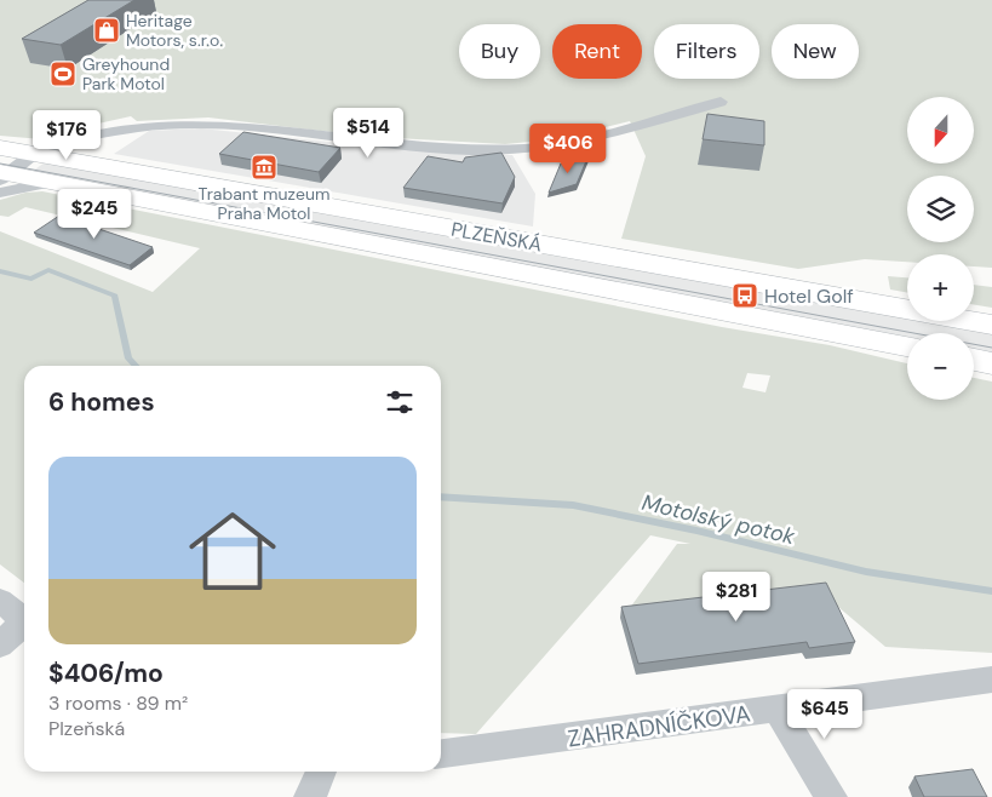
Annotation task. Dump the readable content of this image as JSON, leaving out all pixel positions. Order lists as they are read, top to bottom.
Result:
{
  "streets": {
    "main road": ["PLZEŇSKÁ"],
    "street": ["ZAHRADNÍČKOVA"]
  },
  "water": ["Motolský potok"],
  "places": {
    "shop": ["Heritage Motors, s.r.o."],
    "sports": ["Greyhound Park Motol"],
    "museum": ["Trabant muzeum Praha Motol"],
    "bus stop": ["Hotel Golf"]
  },
  "north": "bottom",
  "page": {
    "chip": [
      "Buy",
      "Rent",
      "Filters",
      "New"
    ],
    "map_buttons": ["+", "−"],
    "price": [
      "$514",
      "$176",
      "$406",
      "$245",
      "$281",
      "$645"
    ],
    "heading": "6 homes",
    "list": [
      {
        "name": "$406/mo",
        "note": "3 rooms · 89 m² · Plzeňská"
      }
    ]
  }
}
